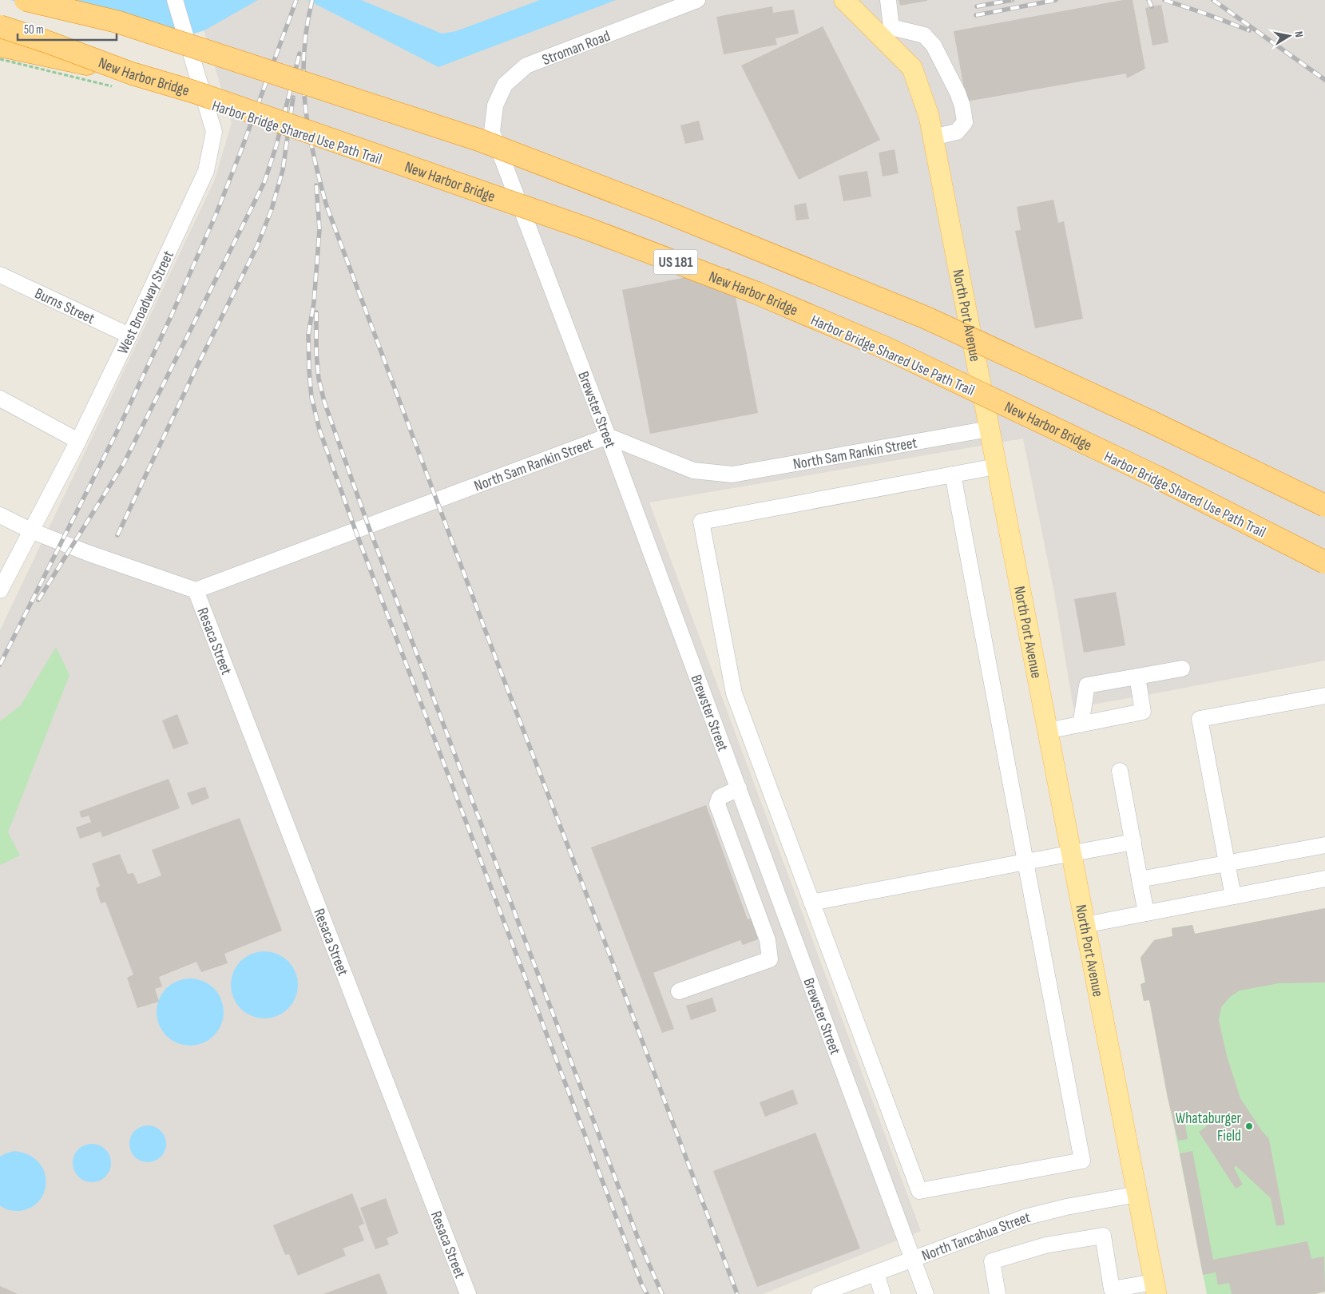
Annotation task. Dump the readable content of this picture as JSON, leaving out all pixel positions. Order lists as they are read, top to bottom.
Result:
{
  "streets": {
    "highway": ["New Harbor Bridge", "US 181"],
    "main road": ["North Port Avenue"],
    "street": [
      "Stroman Road",
      "West Broadway Street",
      "Burns Street",
      "Brewster Street",
      "North Sam Rankin Street",
      "Resaca Street",
      "North Tancahua Street"
    ]
  },
  "crossings": [
    ["Stroman Road", "Brewster Street"],
    ["West Broadway Street", "Burns Street"],
    ["North Port Avenue", "North Sam Rankin Street"],
    ["North Port Avenue", "North Tancahua Street"],
    ["Brewster Street", "North Sam Rankin Street"],
    ["Brewster Street", "North Tancahua Street"],
    ["North Sam Rankin Street", "Resaca Street"]
  ],
  "places": ["Whataburger Field"],
  "scale_bar": "50 m",
  "north": "right"
}
